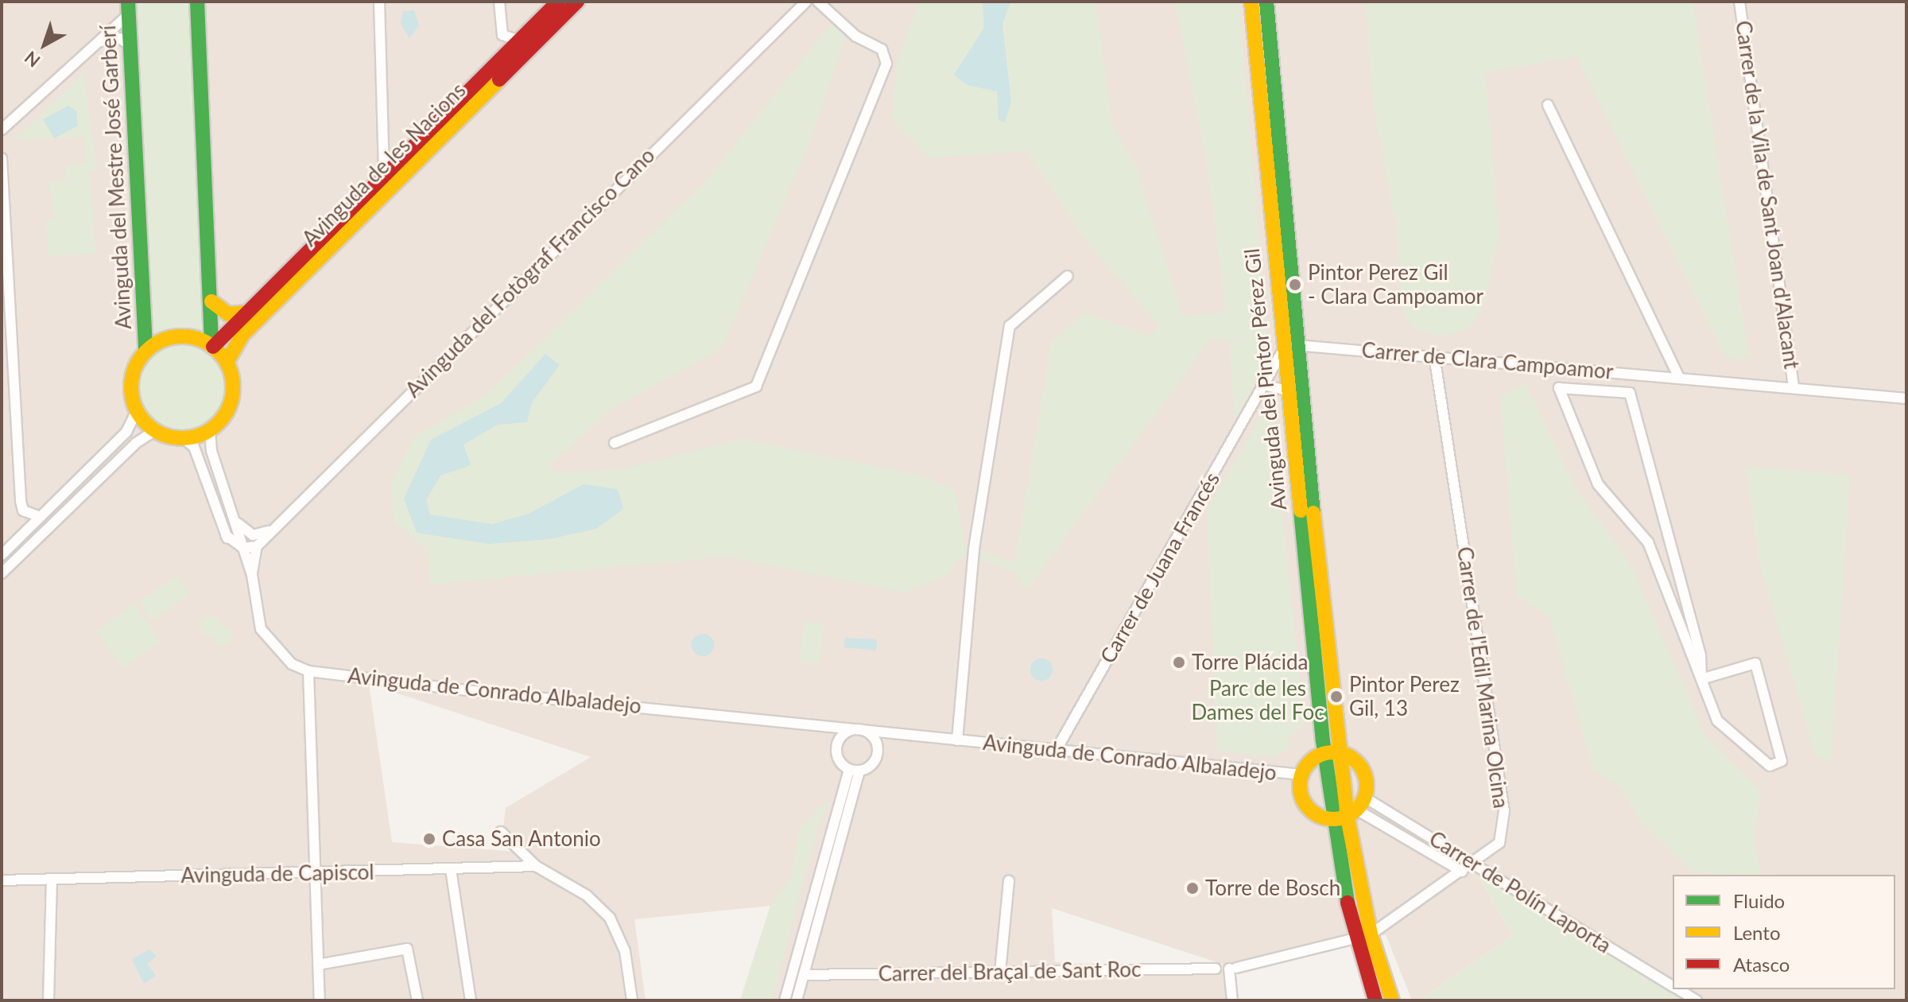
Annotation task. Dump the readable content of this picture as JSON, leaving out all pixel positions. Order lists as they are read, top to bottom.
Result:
{
  "streets": {
    "street": [
      "Avinguda de les Nacions",
      "Avinguda del Mestre José Garberí",
      "Carrer de la Vila de Sant Joan d'Alacant",
      "Avinguda del Fotògraf Francisco Cano",
      "Carrer de Clara Campoamor",
      "Avinguda del Pintor Pérez Gil",
      "Carrer de Juana Francés",
      "Carrer de l'Edil Marina Olcina",
      "Avinguda de Conrado Albaladejo",
      "Avinguda de Capiscol",
      "Carrer de Polín Laporta",
      "Carrer del Braçal de Sant Roc"
    ]
  },
  "crossings": [
    ["Avinguda de les Nacions", "Avinguda del Mestre José Garberí"],
    ["Carrer de la Vila de Sant Joan d'Alacant", "Carrer de Clara Campoamor"],
    ["Carrer de Clara Campoamor", "Avinguda del Pintor Pérez Gil"],
    ["Carrer de Clara Campoamor", "Carrer de Juana Francés"],
    ["Carrer de Clara Campoamor", "Carrer de l'Edil Marina Olcina"],
    ["Avinguda del Pintor Pérez Gil", "Carrer de Juana Francés"],
    ["Avinguda del Pintor Pérez Gil", "Carrer de l'Edil Marina Olcina"],
    ["Avinguda del Pintor Pérez Gil", "Carrer de Polín Laporta"],
    ["Carrer de Juana Francés", "Avinguda de Conrado Albaladejo"],
    ["Carrer de l'Edil Marina Olcina", "Carrer de Polín Laporta"]
  ],
  "parks": ["Parc de les Dames del Foc"],
  "places": [
    "Pintor Perez Gil - Clara Campoamor",
    "Torre Plácida",
    "Pintor Perez Gil, 13",
    "Casa San Antonio",
    "Torre de Bosch"
  ],
  "legend": ["Fluido", "Lento", "Atasco"],
  "north": "bottom left"
}
